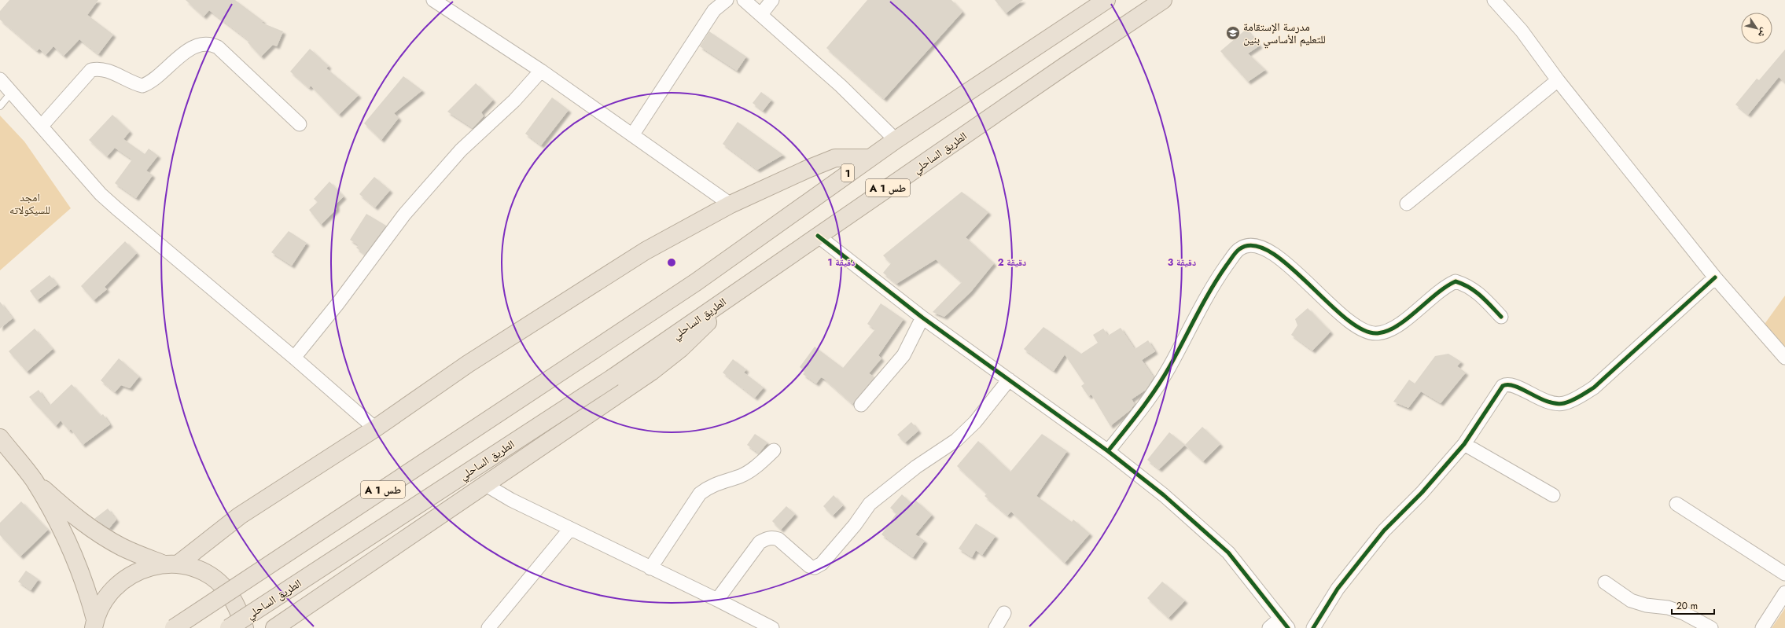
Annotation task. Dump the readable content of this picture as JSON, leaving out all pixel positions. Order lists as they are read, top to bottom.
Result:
{
  "streets": {
    "highway": ["الطريق الساحلي", "1", "A 1 طس"]
  },
  "crossings": [
    ["1", "A 1 طس"]
  ],
  "parks": ["امجد للسيكولاته"],
  "places": {
    "school or university": ["مدرسة اﻹستقامة للتعليم اﻷساسي بنين"]
  },
  "scale_bar": "20 m",
  "north": "bottom right",
  "rings": ["1 دقيقة", "2 دقيقة", "3 دقيقة"]
}
